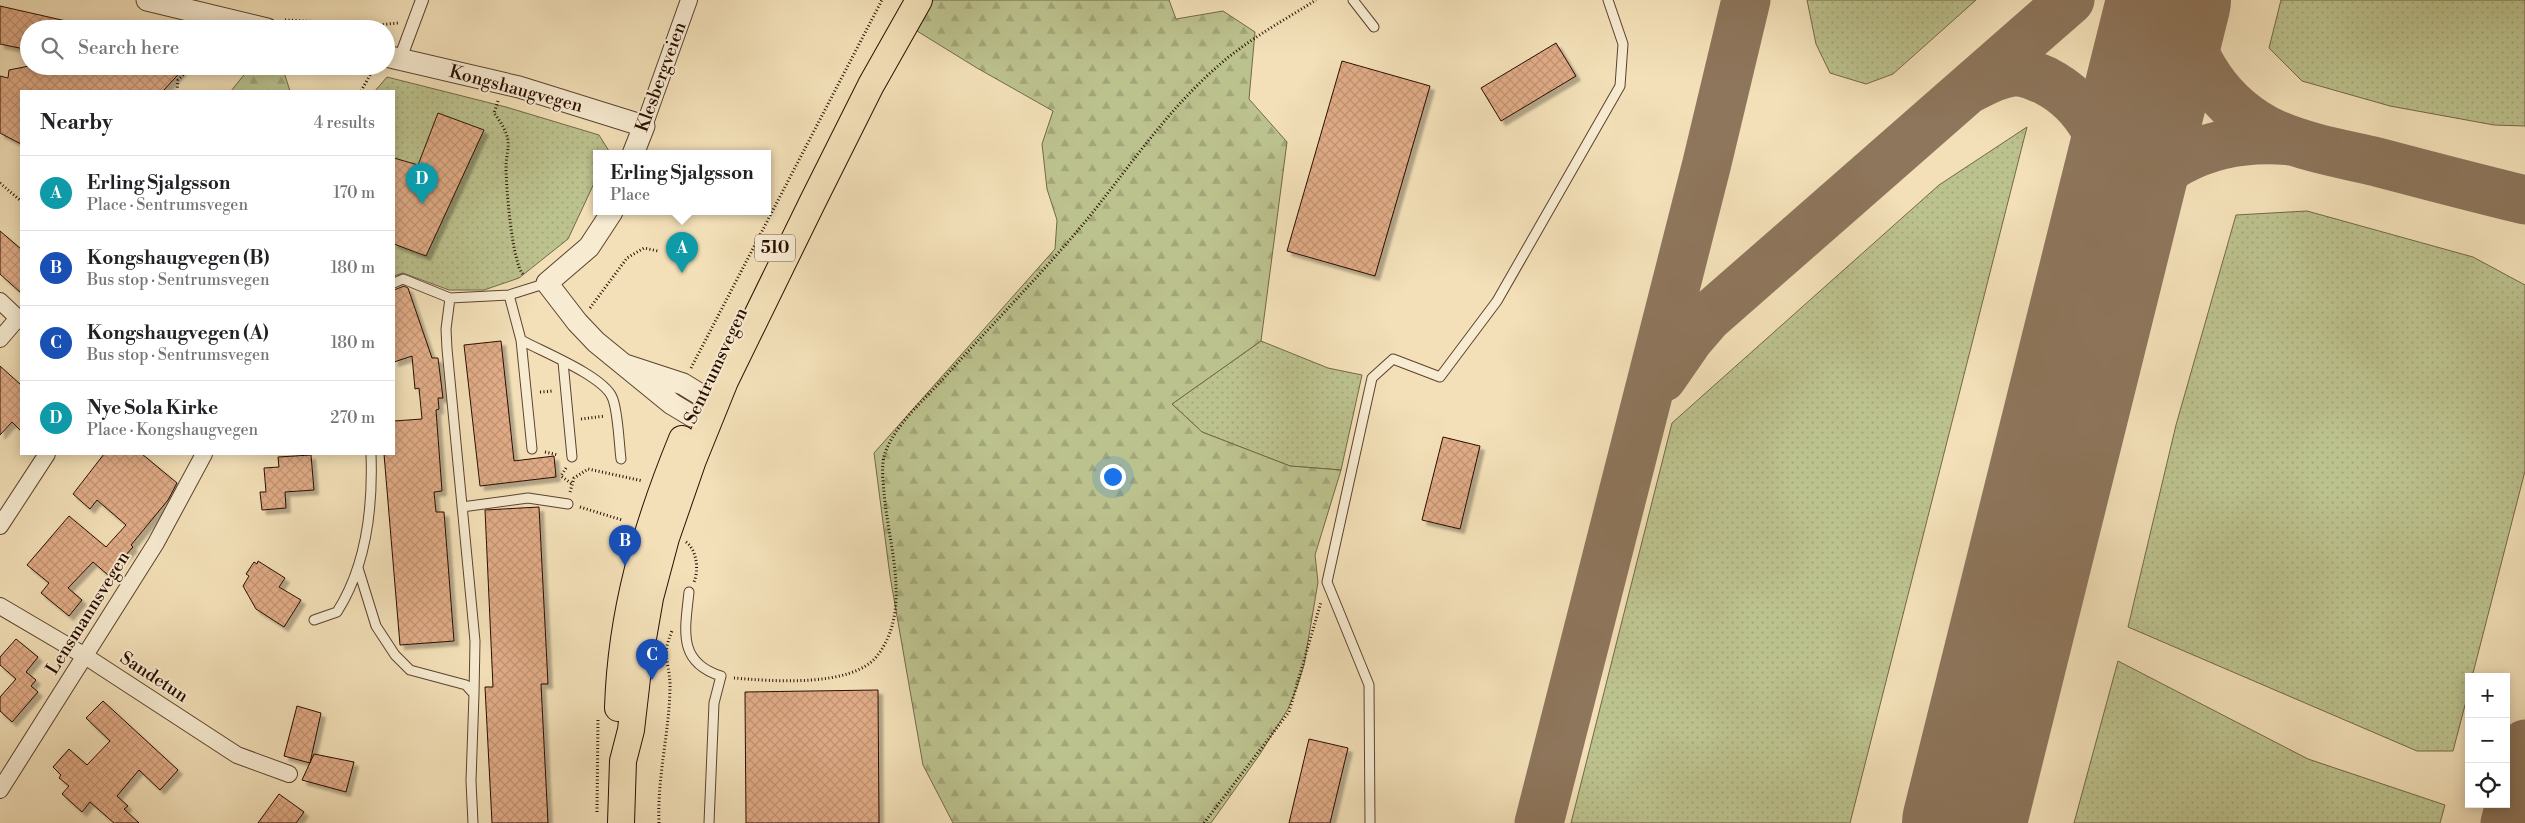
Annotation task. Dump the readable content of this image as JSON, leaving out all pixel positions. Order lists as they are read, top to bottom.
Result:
{
  "streets": {
    "main road": ["510", "Sentrumsvegen"],
    "street": [
      "Klesbergveien",
      "Kongshaugvegen",
      "Lensmannsvegen",
      "Sandetun"
    ]
  },
  "crossings": [
    ["Klesbergveien", "Kongshaugvegen"],
    ["Lensmannsvegen", "Sandetun"]
  ],
  "page": {
    "search": "Search here",
    "heading": ["Nearby", "4 results"],
    "popup": ["Erling Sjalgsson", "Place"],
    "list": [
      {
        "mark": "A",
        "name": "Erling Sjalgsson",
        "note": "Place · Sentrumsvegen",
        "value": "170 m"
      },
      {
        "mark": "B",
        "name": "Kongshaugvegen (B)",
        "note": "Bus stop · Sentrumsvegen",
        "value": "180 m"
      },
      {
        "mark": "C",
        "name": "Kongshaugvegen (A)",
        "note": "Bus stop · Sentrumsvegen",
        "value": "180 m"
      },
      {
        "mark": "D",
        "name": "Nye Sola Kirke",
        "note": "Place · Kongshaugvegen",
        "value": "270 m"
      }
    ],
    "pins": [
      "D",
      "A",
      "B",
      "C"
    ],
    "map_buttons": ["+", "−"]
  }
}
